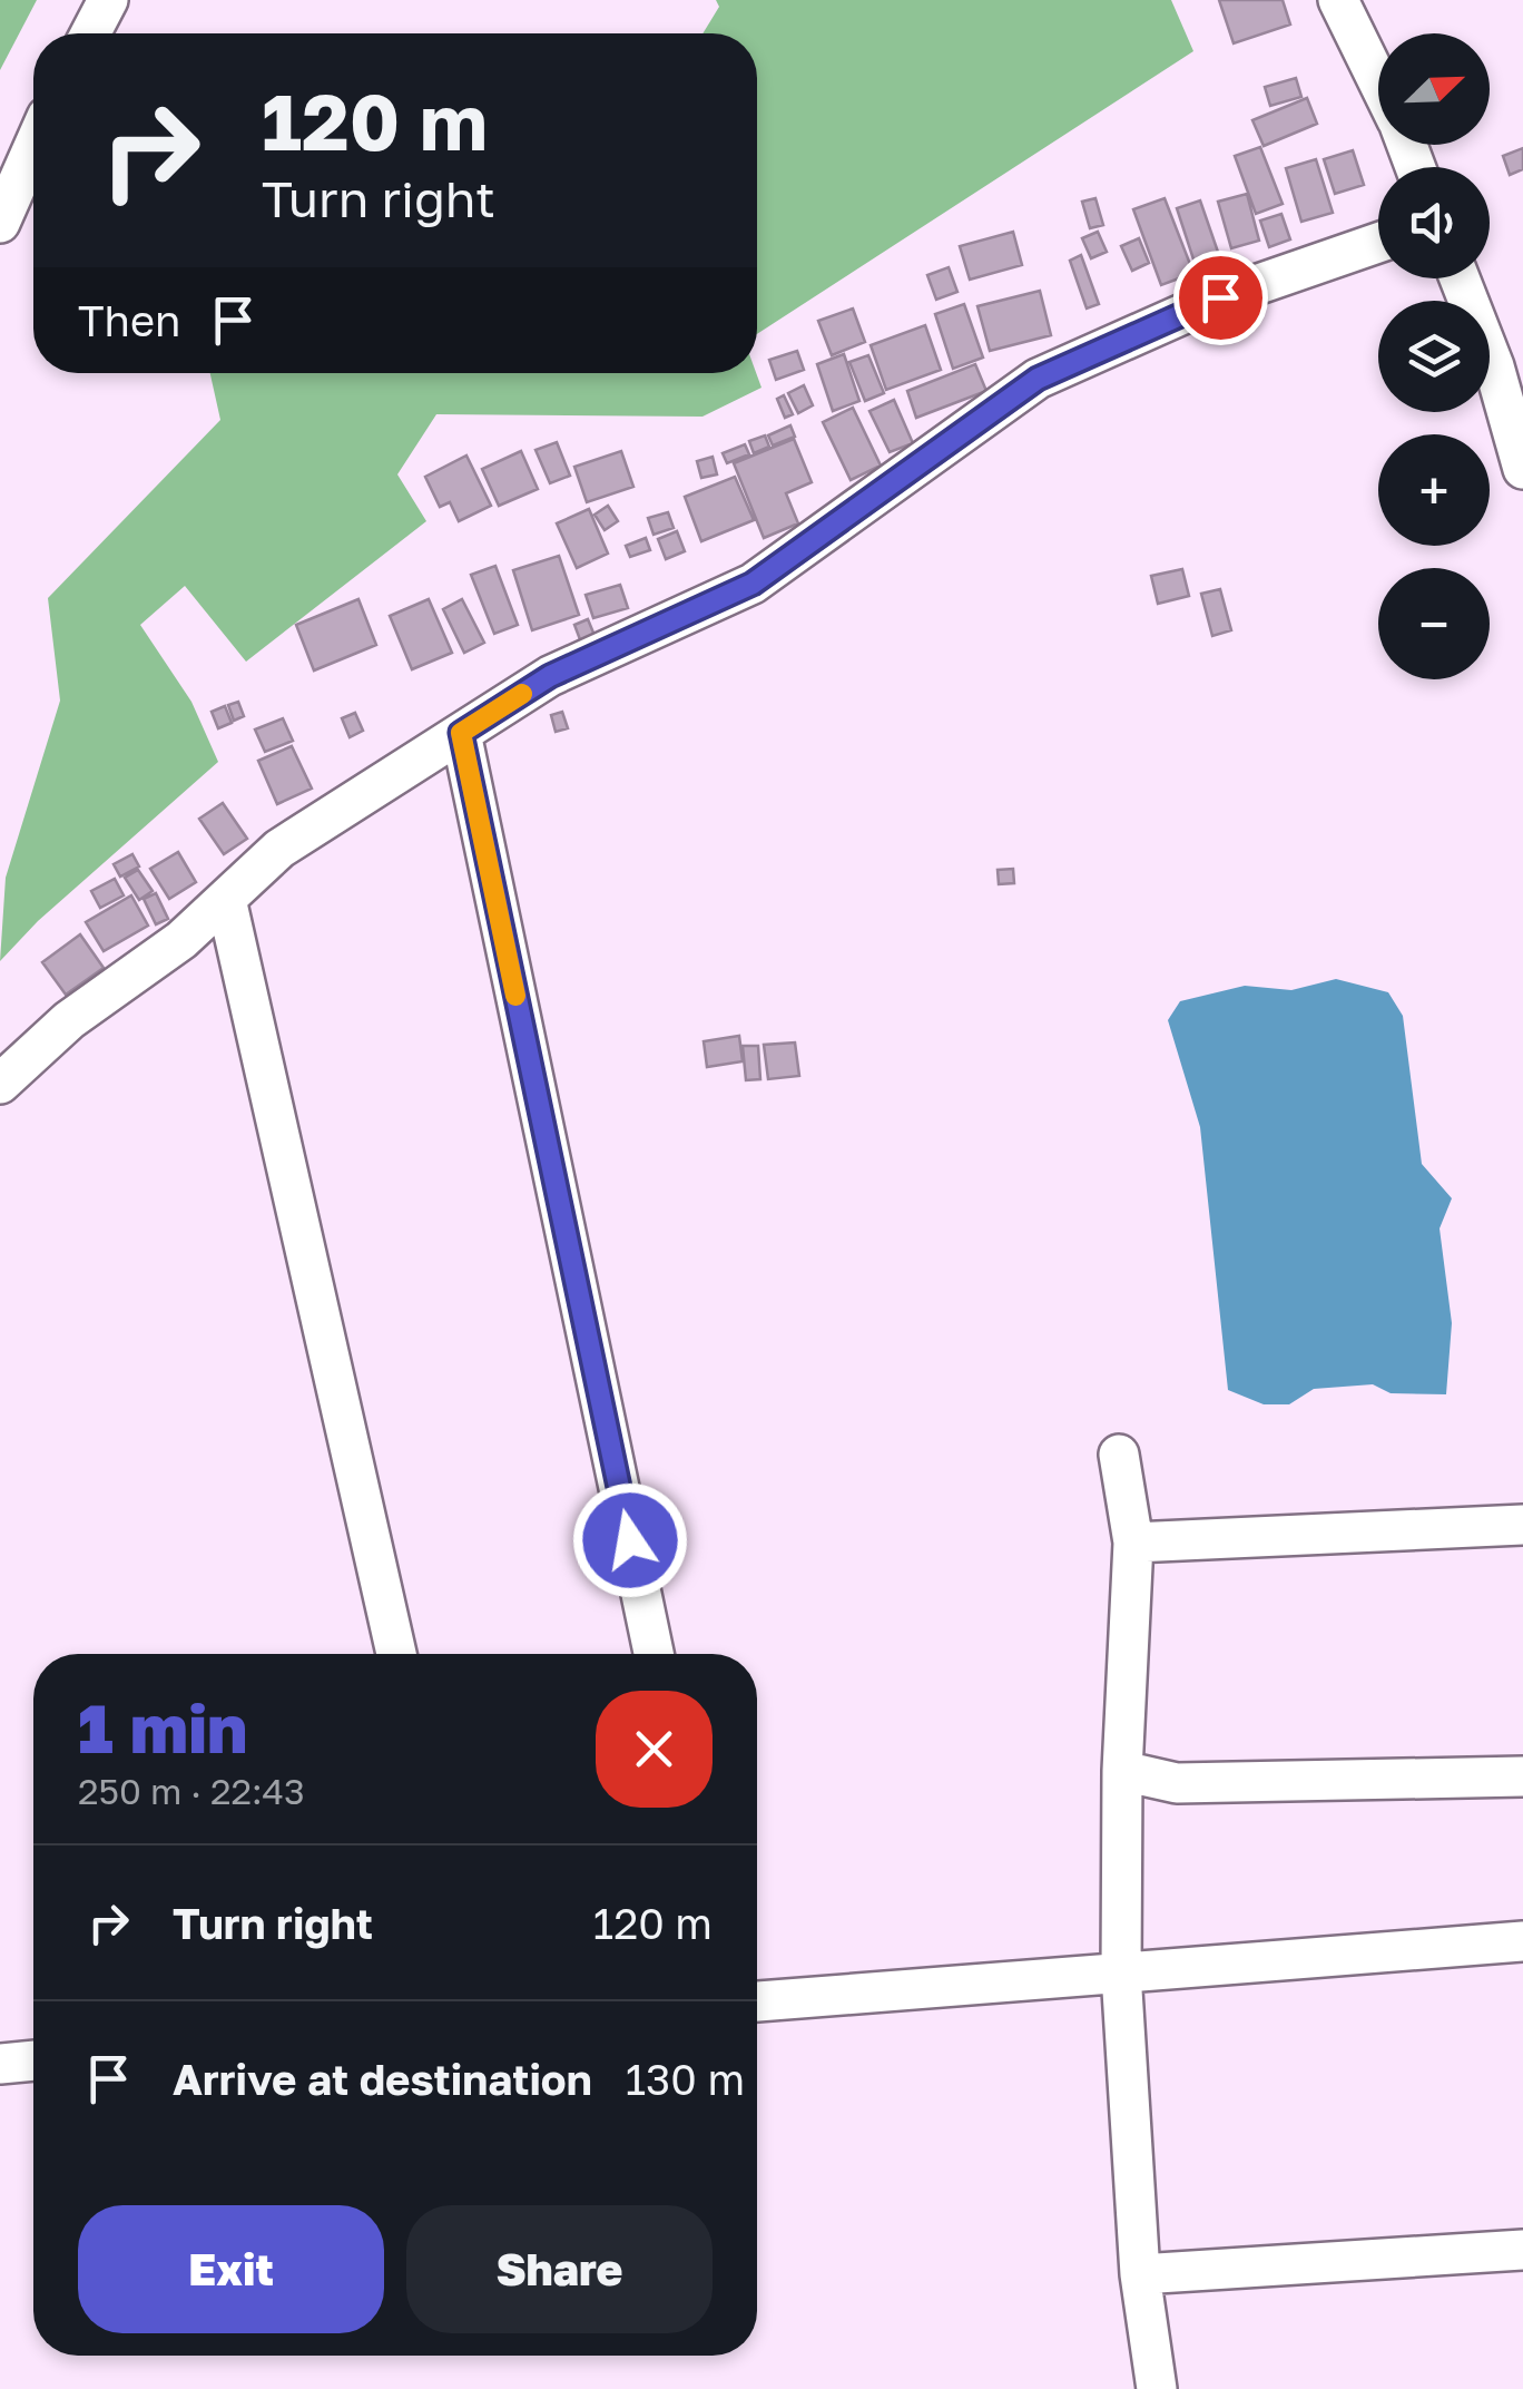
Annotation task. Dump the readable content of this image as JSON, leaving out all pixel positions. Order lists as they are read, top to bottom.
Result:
{
  "north": "top right",
  "page": {
    "map_buttons": ["+", "−"],
    "turn": ["120 m", "Turn right"],
    "then": "Then",
    "heading": ["1 min", "250 m · 22:43"],
    "list": [
      {
        "name": "Turn right",
        "value": "120 m"
      },
      {
        "name": "Arrive at destination",
        "value": "130 m"
      }
    ],
    "buttons": ["Exit", "Share"]
  }
}
